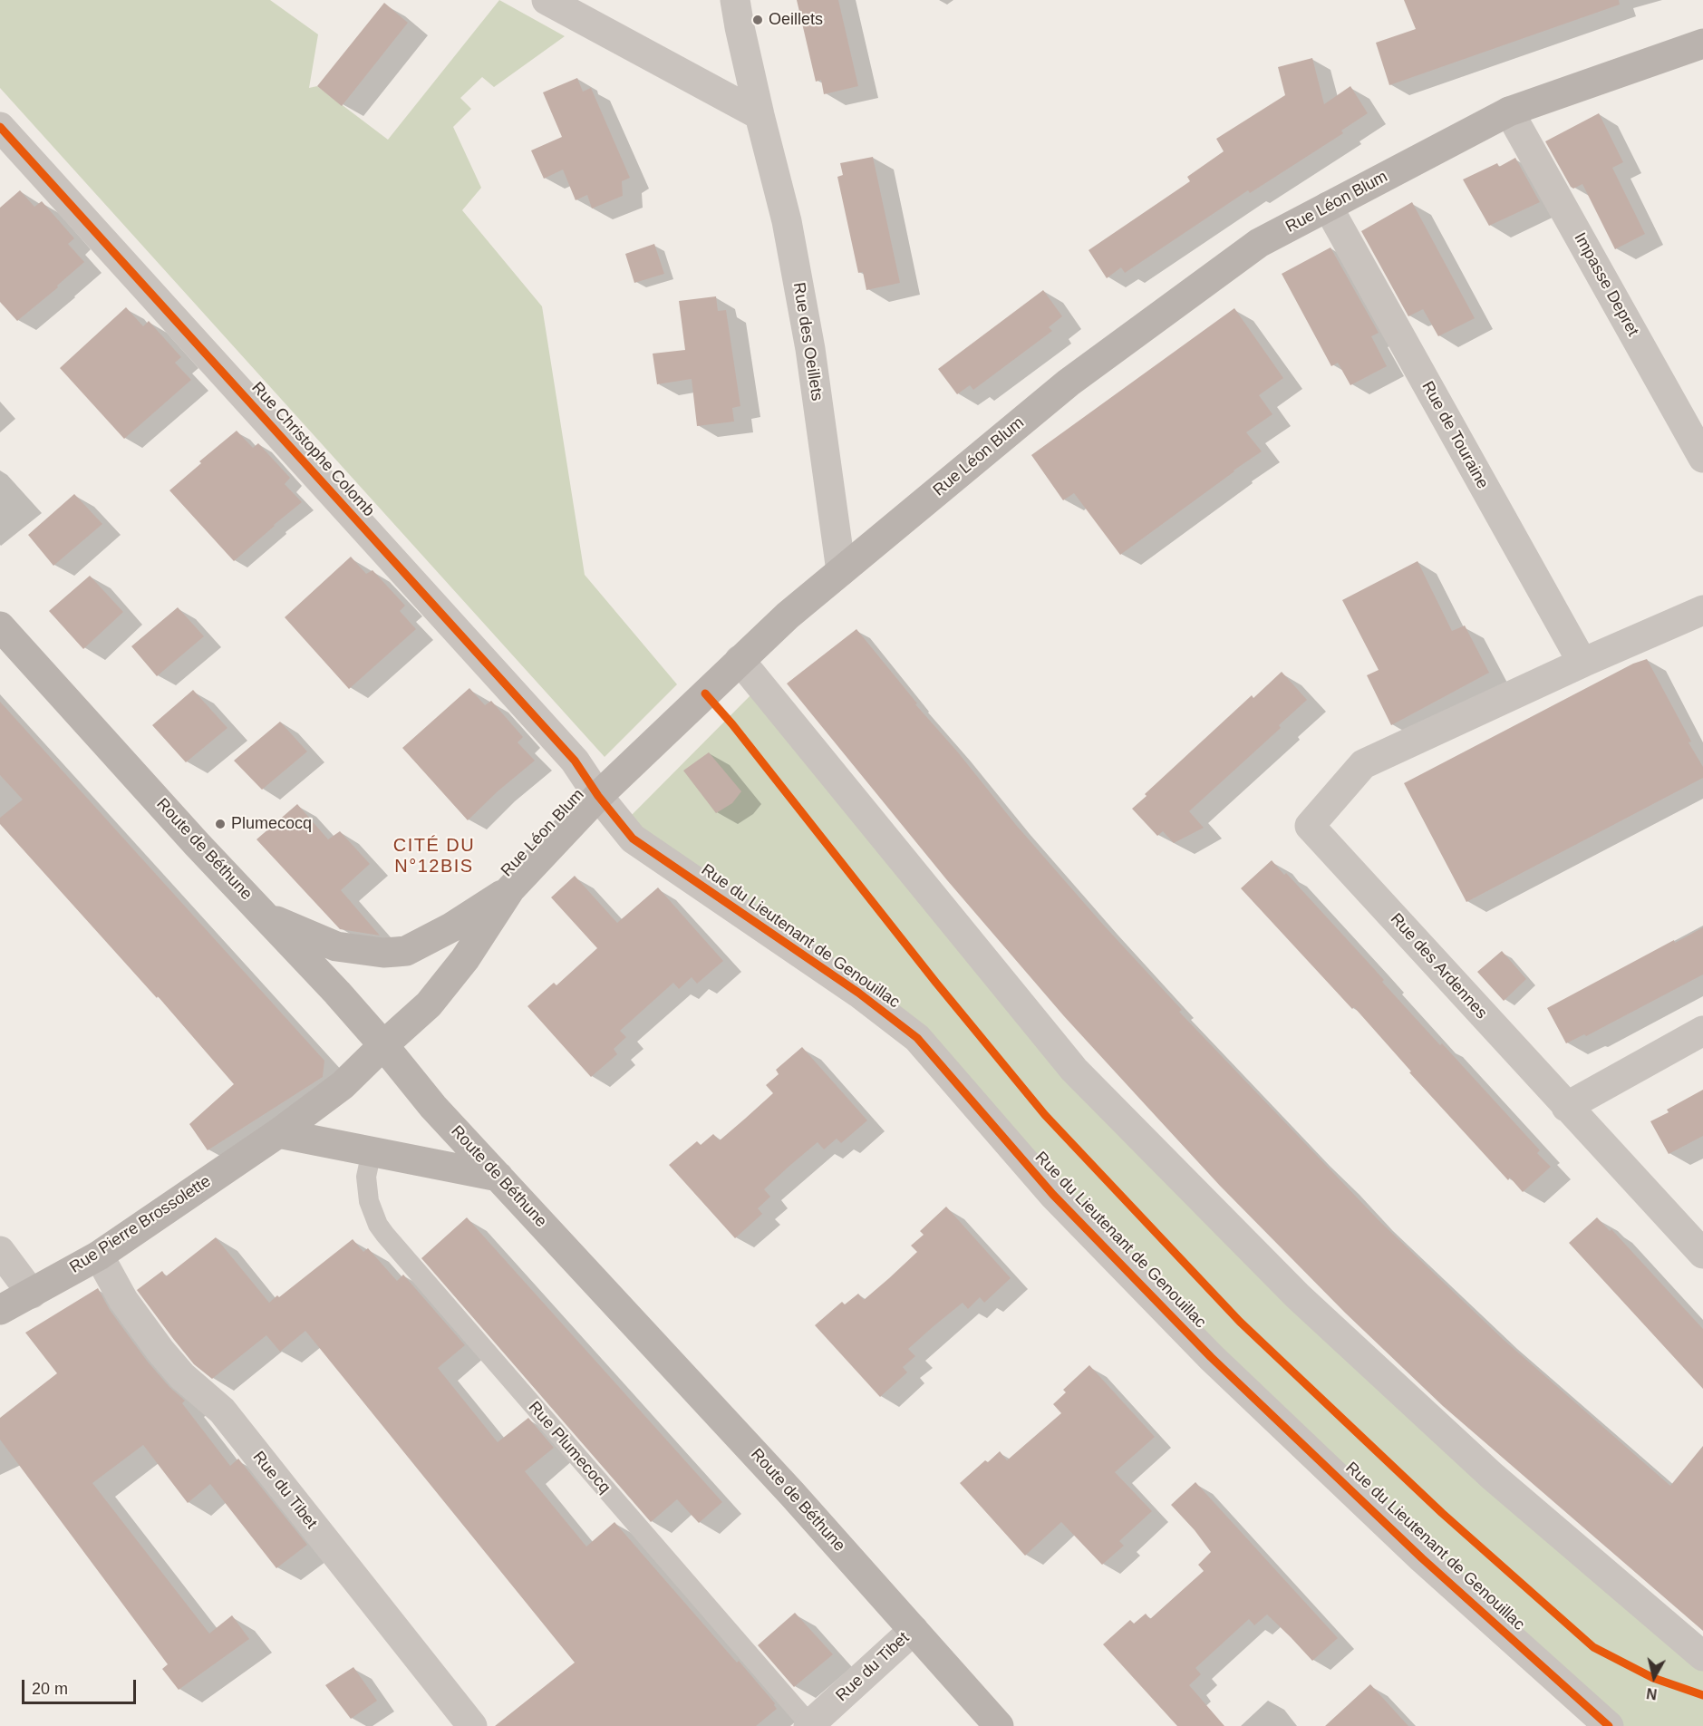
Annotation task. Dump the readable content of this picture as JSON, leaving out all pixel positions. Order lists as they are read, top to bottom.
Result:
{
  "streets": {
    "street": [
      "Rue Léon Blum",
      "Impasse Depret",
      "Rue des Oeillets",
      "Rue de Touraine",
      "Rue Christophe Colomb",
      "Route de Béthune",
      "Rue du Lieutenant de Genouillac",
      "Rue des Ardennes",
      "Rue Pierre Brossolette",
      "Rue du Tibet"
    ],
    "lane": ["Rue Plumecocq"]
  },
  "crossings": [
    ["Rue Léon Blum", "Impasse Depret"],
    ["Rue Léon Blum", "Rue des Oeillets"],
    ["Rue Léon Blum", "Rue de Touraine"],
    ["Rue Léon Blum", "Rue Christophe Colomb"],
    ["Rue Léon Blum", "Route de Béthune"],
    ["Rue Léon Blum", "Rue du Lieutenant de Genouillac"],
    ["Rue Léon Blum", "Rue Pierre Brossolette"],
    ["Rue de Touraine", "Rue des Ardennes"],
    ["Rue Christophe Colomb", "Rue du Lieutenant de Genouillac"],
    ["Route de Béthune", "Rue Pierre Brossolette"],
    ["Route de Béthune", "Rue du Tibet"],
    ["Rue Pierre Brossolette", "Rue du Tibet"],
    ["Rue Plumecocq", "Rue du Tibet"]
  ],
  "districts": ["CITÉ DU N°12BIS"],
  "places": ["Oeillets", "Plumecocq"],
  "scale_bar": "20 m",
  "north": "bottom"
}
